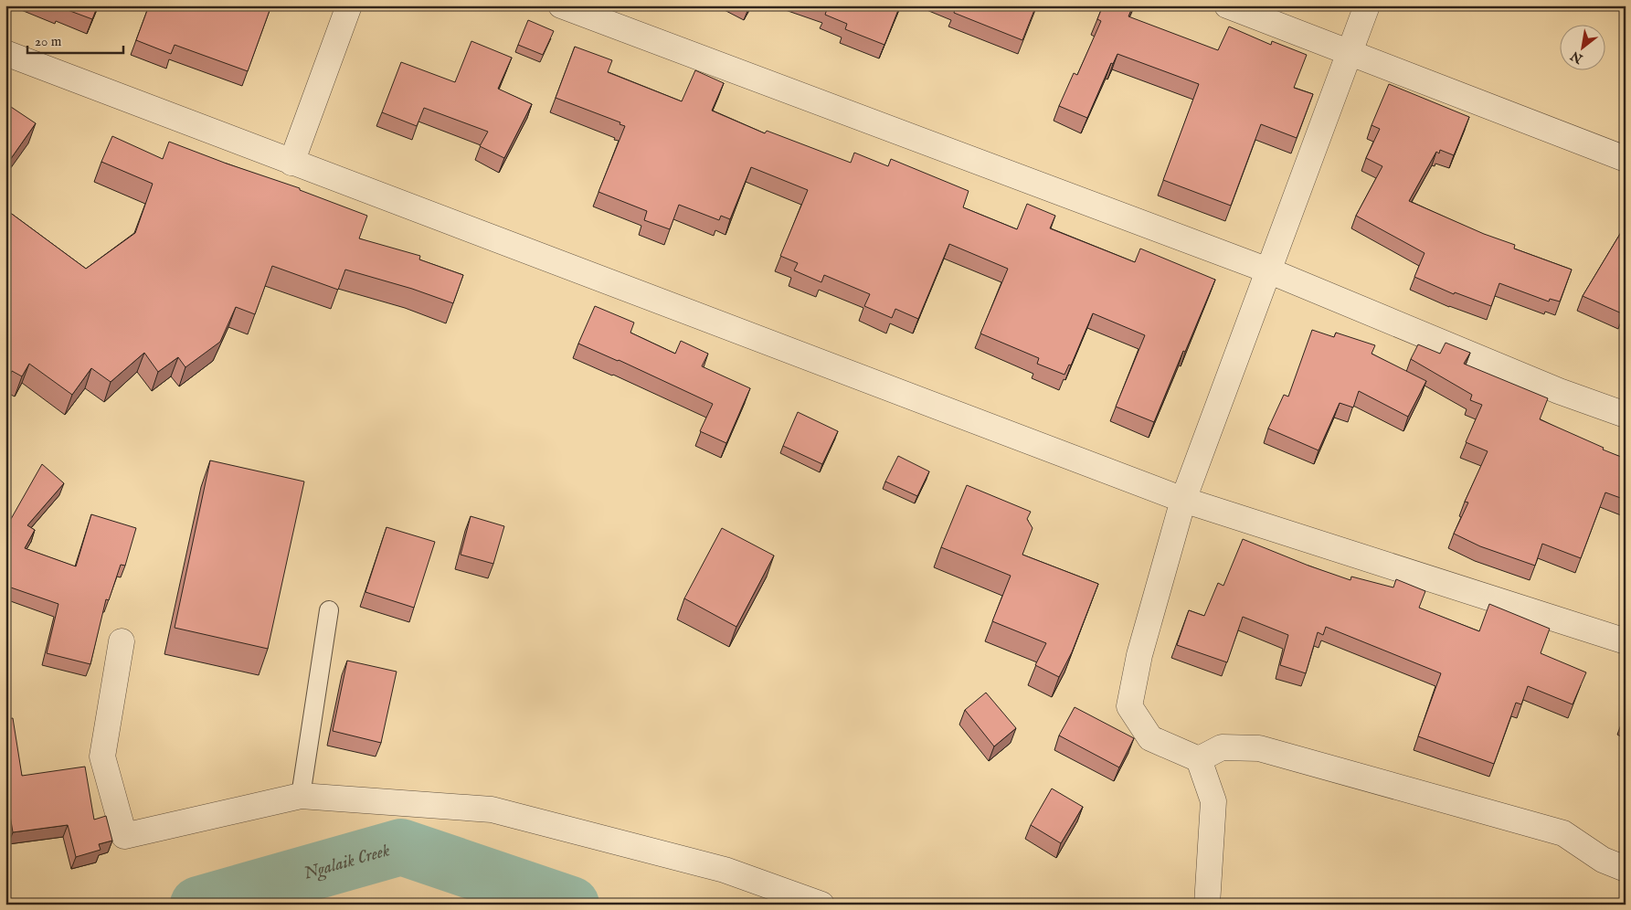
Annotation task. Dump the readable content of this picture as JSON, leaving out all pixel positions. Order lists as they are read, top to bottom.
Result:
{
  "water": ["Ngalaik Creek"],
  "scale_bar": "20 m",
  "north": "bottom left"
}
